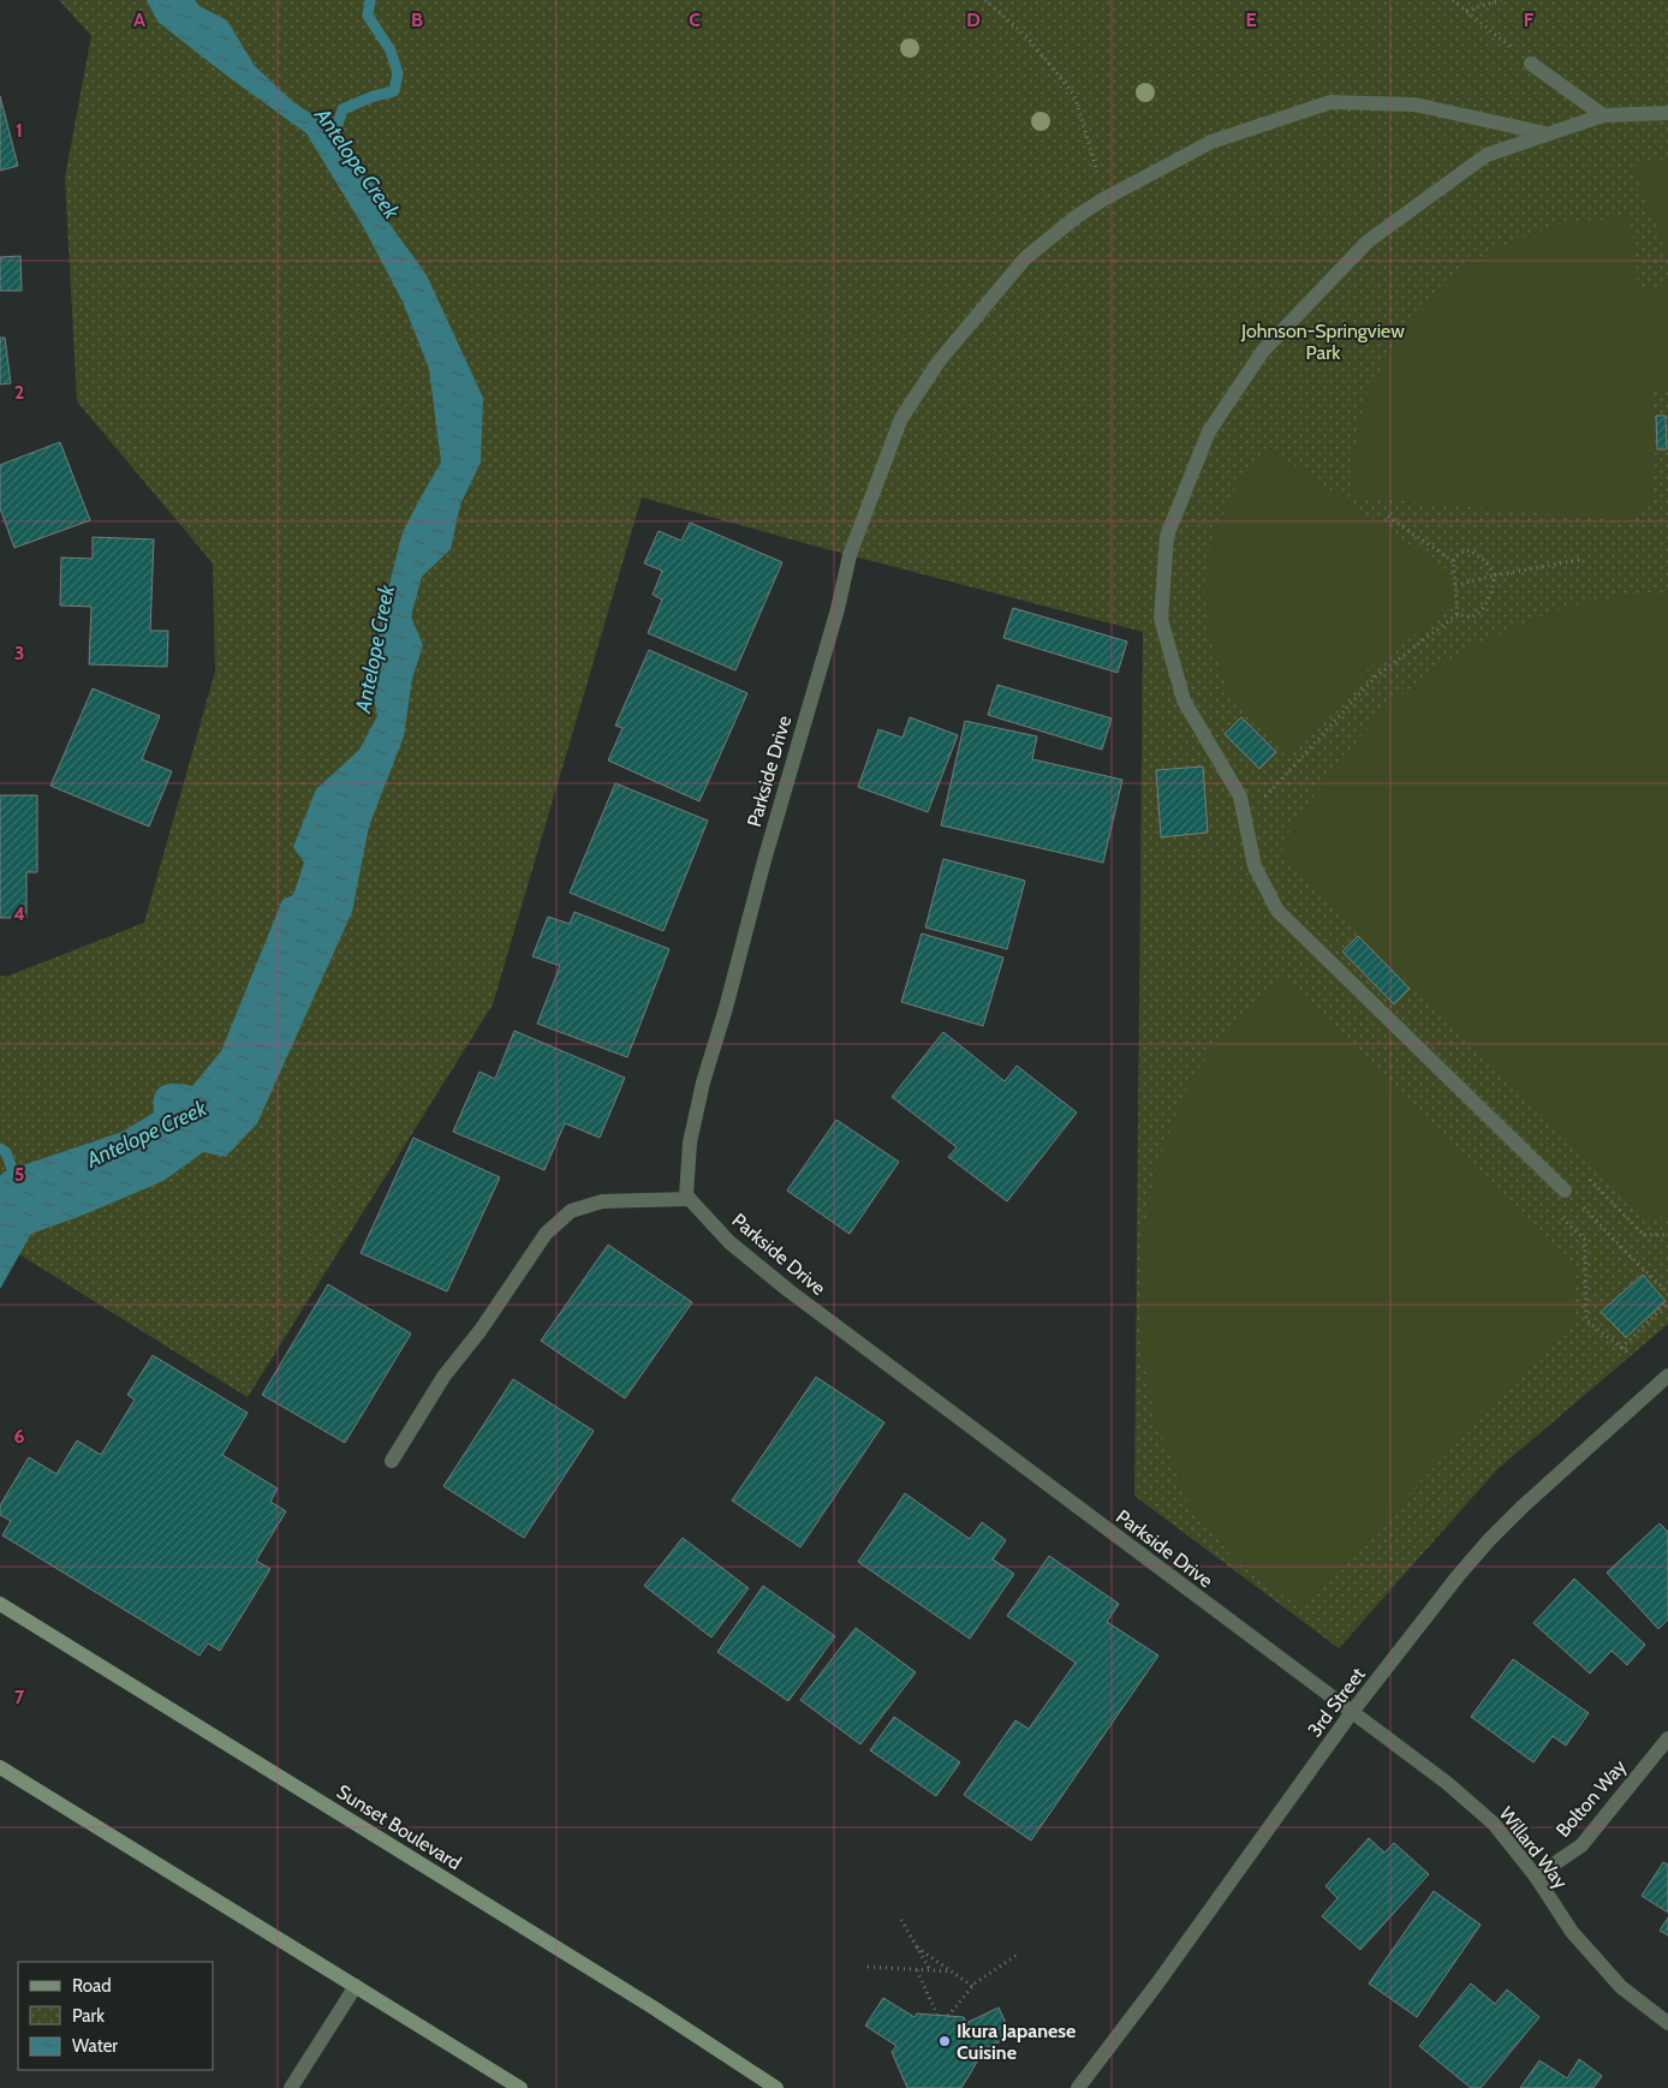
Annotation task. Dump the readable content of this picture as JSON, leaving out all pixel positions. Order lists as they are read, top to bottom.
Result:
{
  "streets": {
    "main road": ["Sunset Boulevard"],
    "street": [
      "Parkside Drive",
      "3rd Street",
      "Bolton Way",
      "Willard Way"
    ]
  },
  "crossings": [
    ["Parkside Drive", "3rd Street"],
    ["Parkside Drive", "Willard Way"],
    ["3rd Street", "Willard Way"],
    ["Bolton Way", "Willard Way"]
  ],
  "water": ["Antelope Creek"],
  "parks": ["Johnson-Springview Park"],
  "places": ["Ikura Japanese Cuisine"],
  "legend": ["Road", "Park", "Water"],
  "grid": {
    "columns": [
      "A",
      "B",
      "C",
      "D",
      "E",
      "F"
    ],
    "rows": [
      "1",
      "2",
      "3",
      "4",
      "5",
      "6",
      "7"
    ]
  }
}
